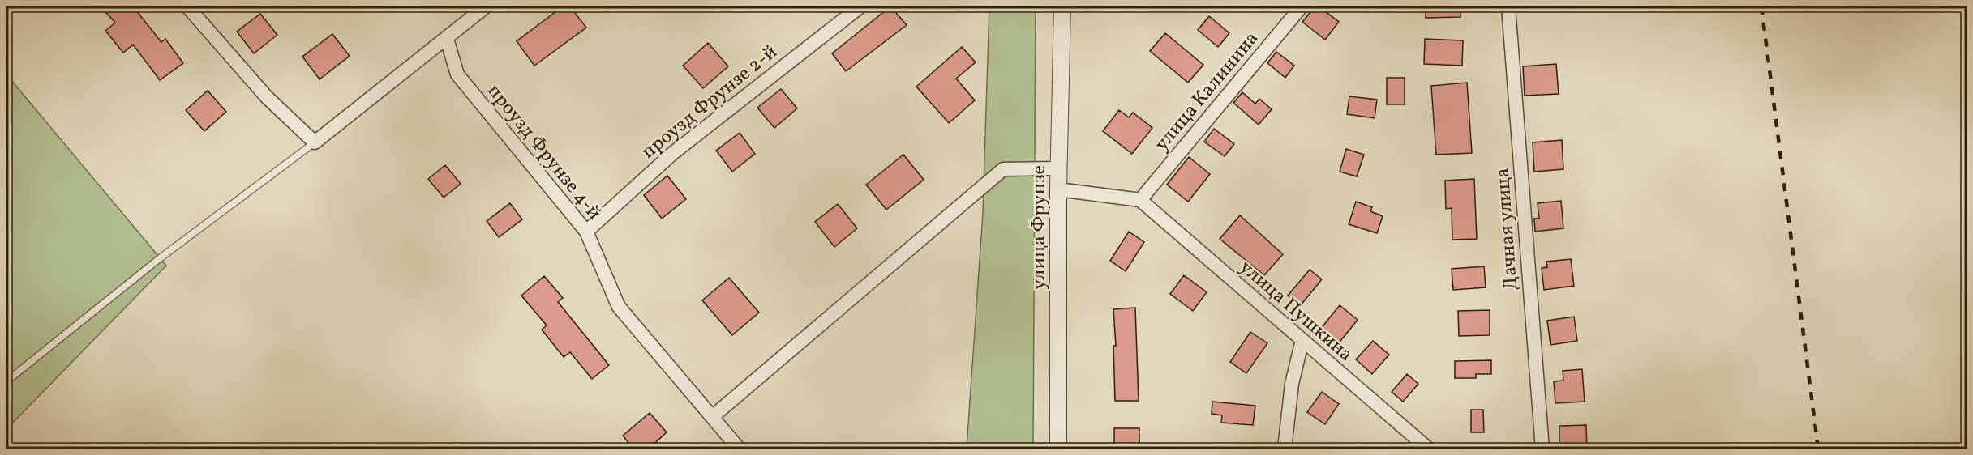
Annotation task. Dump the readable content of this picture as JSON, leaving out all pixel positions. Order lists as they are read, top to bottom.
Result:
{
  "streets": {
    "street": [
      "улица Калинина",
      "проузд Фрунзе 2-й",
      "проузд Фрунзе 4-й",
      "улица Фрунзе",
      "Дачная улица",
      "улица Пушкина"
    ]
  },
  "crossings": [
    ["улица Калинина", "улица Пушкина"],
    ["проузд Фрунзе 2-й", "проузд Фрунзе 4-й"]
  ]
}
